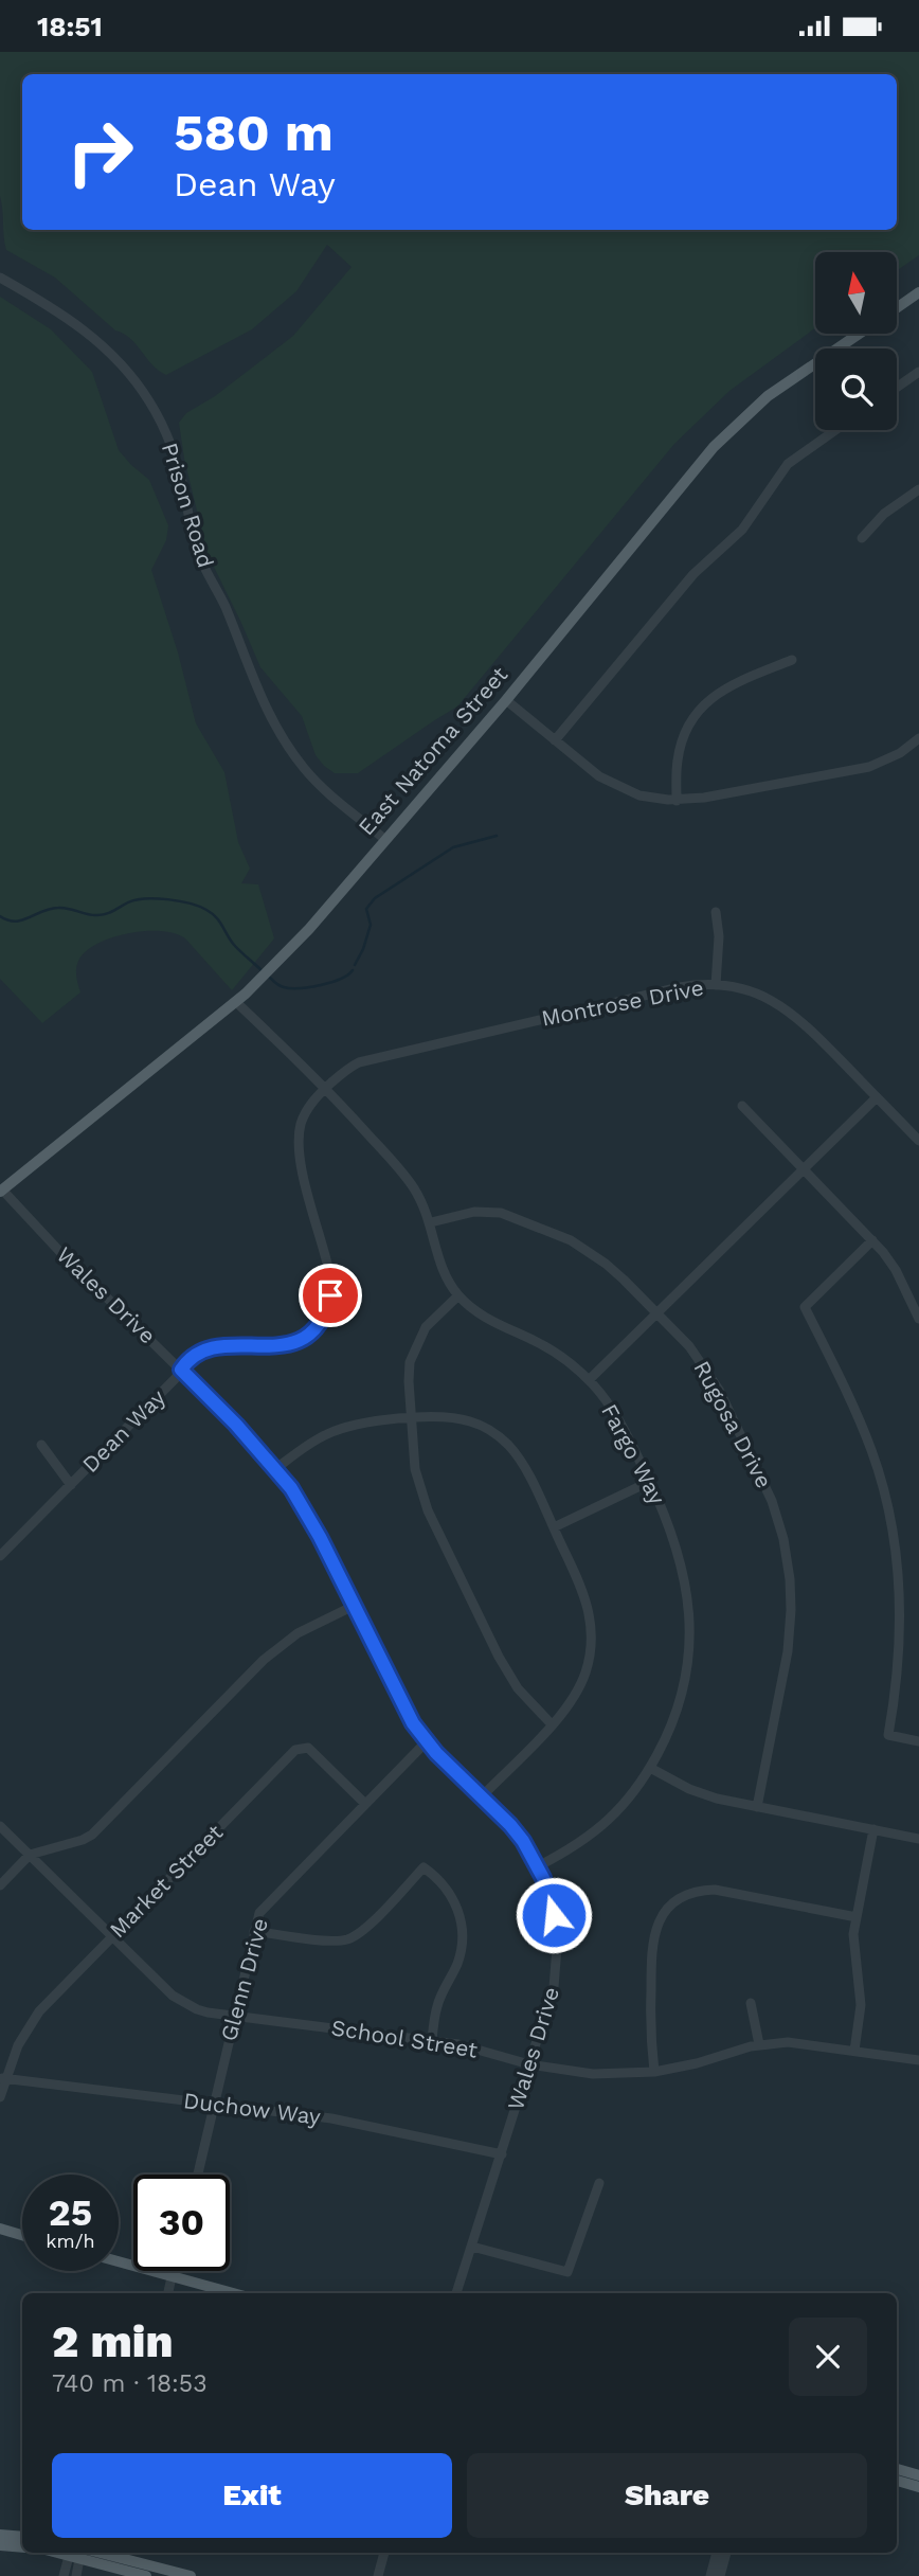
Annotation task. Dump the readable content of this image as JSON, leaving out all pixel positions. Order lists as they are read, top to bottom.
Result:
{
  "streets": {
    "main road": ["East Natoma Street"],
    "street": [
      "Prison Road",
      "Montrose Drive",
      "Wales Drive",
      "Rugosa Drive",
      "Dean Way",
      "Fargo Way",
      "Market Street",
      "Glenn Drive",
      "School Street",
      "Duchow Way"
    ]
  },
  "crossings": [
    ["Prison Road", "East Natoma Street"],
    ["East Natoma Street", "Wales Drive"],
    ["East Natoma Street", "Fargo Way"],
    ["Montrose Drive", "Dean Way"],
    ["Montrose Drive", "Fargo Way"],
    ["Wales Drive", "Dean Way"],
    ["Wales Drive", "Fargo Way"],
    ["Wales Drive", "Glenn Drive"],
    ["Wales Drive", "School Street"],
    ["Wales Drive", "Duchow Way"],
    ["Rugosa Drive", "Fargo Way"],
    ["Dean Way", "Fargo Way"],
    ["Market Street", "Glenn Drive"],
    ["Market Street", "School Street"],
    ["Market Street", "Duchow Way"],
    ["Glenn Drive", "School Street"],
    ["Glenn Drive", "Duchow Way"]
  ],
  "north": "top",
  "page": {
    "status": "18:51",
    "turn": ["580 m", "Dean Way"],
    "speed": "25 km/h",
    "limit": "30",
    "heading": ["2 min", "740 m · 18:53"],
    "buttons": ["Exit", "Share"]
  }
}
